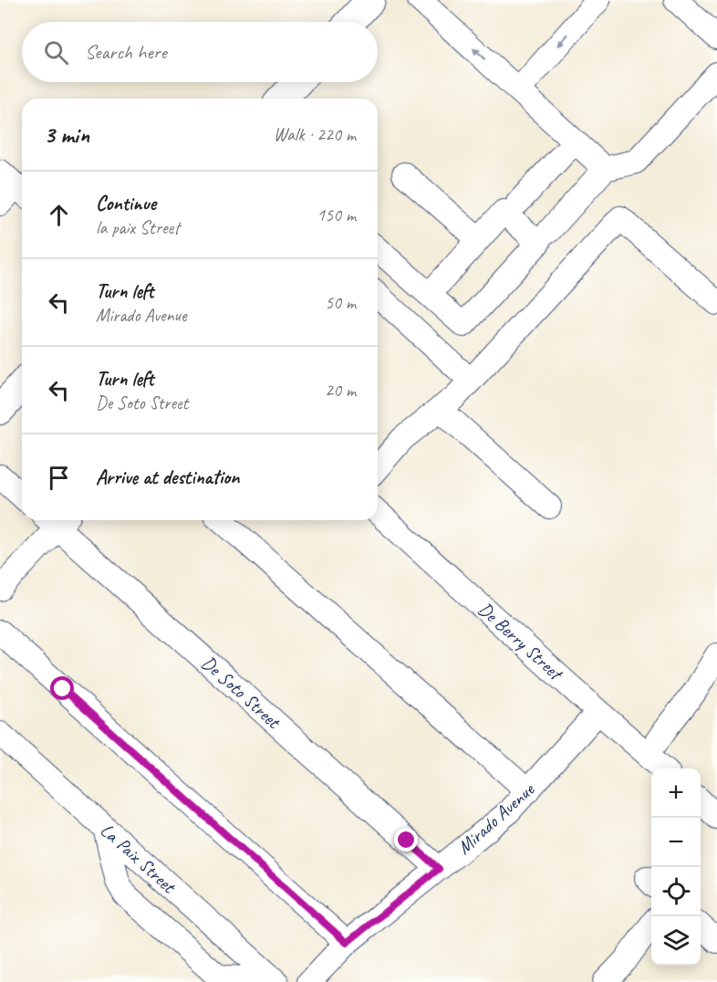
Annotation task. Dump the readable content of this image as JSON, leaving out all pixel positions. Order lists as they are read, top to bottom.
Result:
{
  "streets": {
    "street": [
      "De Berry Street",
      "De Soto Street",
      "Mirado Avenue",
      "La Paix Street"
    ]
  },
  "crossings": [
    ["De Berry Street", "Mirado Avenue"],
    ["De Soto Street", "Mirado Avenue"]
  ],
  "page": {
    "search": "Search here",
    "heading": ["3 min", "Walk · 220 m"],
    "list": [
      ["Continue", "la paix Street", "150 m"],
      ["Turn left", "Mirado Avenue", "50 m"],
      ["Turn left", "De Soto Street", "20 m"],
      "Arrive at destination"
    ],
    "map_buttons": ["+", "−"]
  }
}
